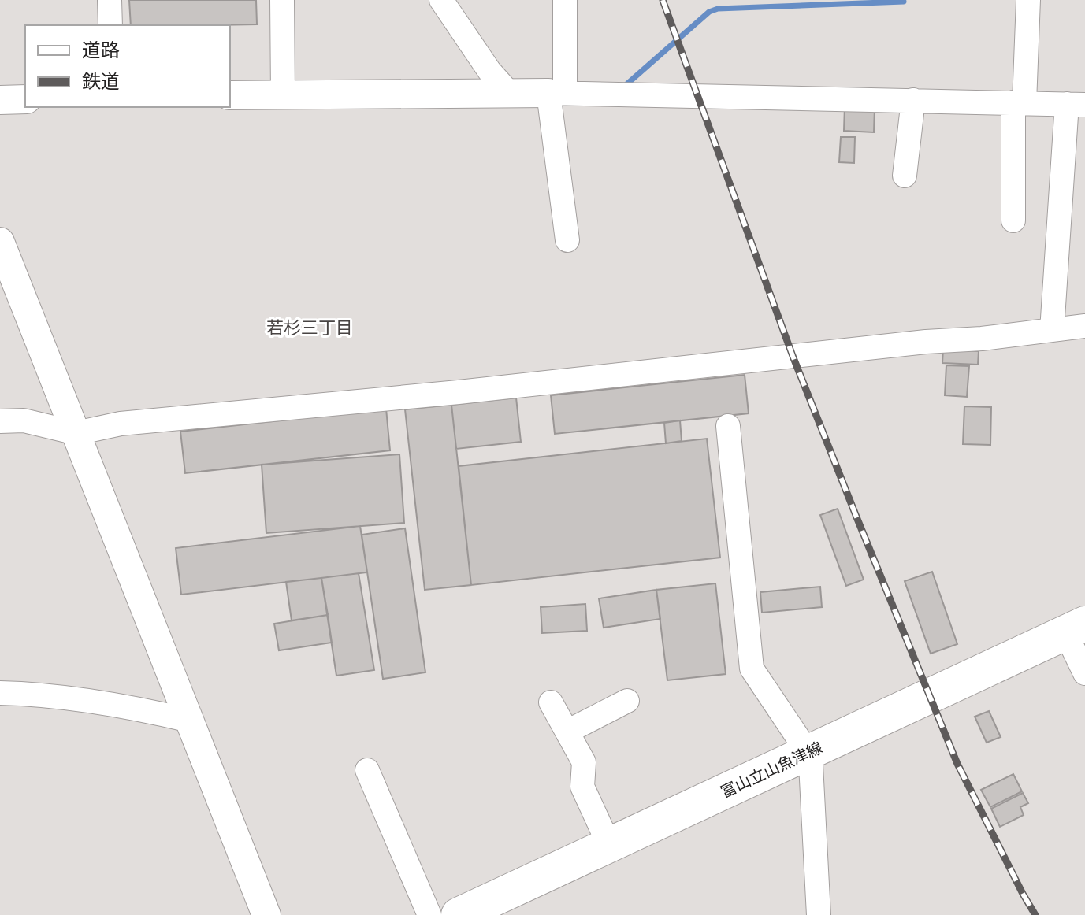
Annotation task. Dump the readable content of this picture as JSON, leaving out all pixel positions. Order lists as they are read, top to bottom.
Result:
{
  "streets": {
    "main road": ["富山立山魚津線"]
  },
  "districts": ["若杉三丁目"],
  "legend": ["道路", "鉄道"]
}
